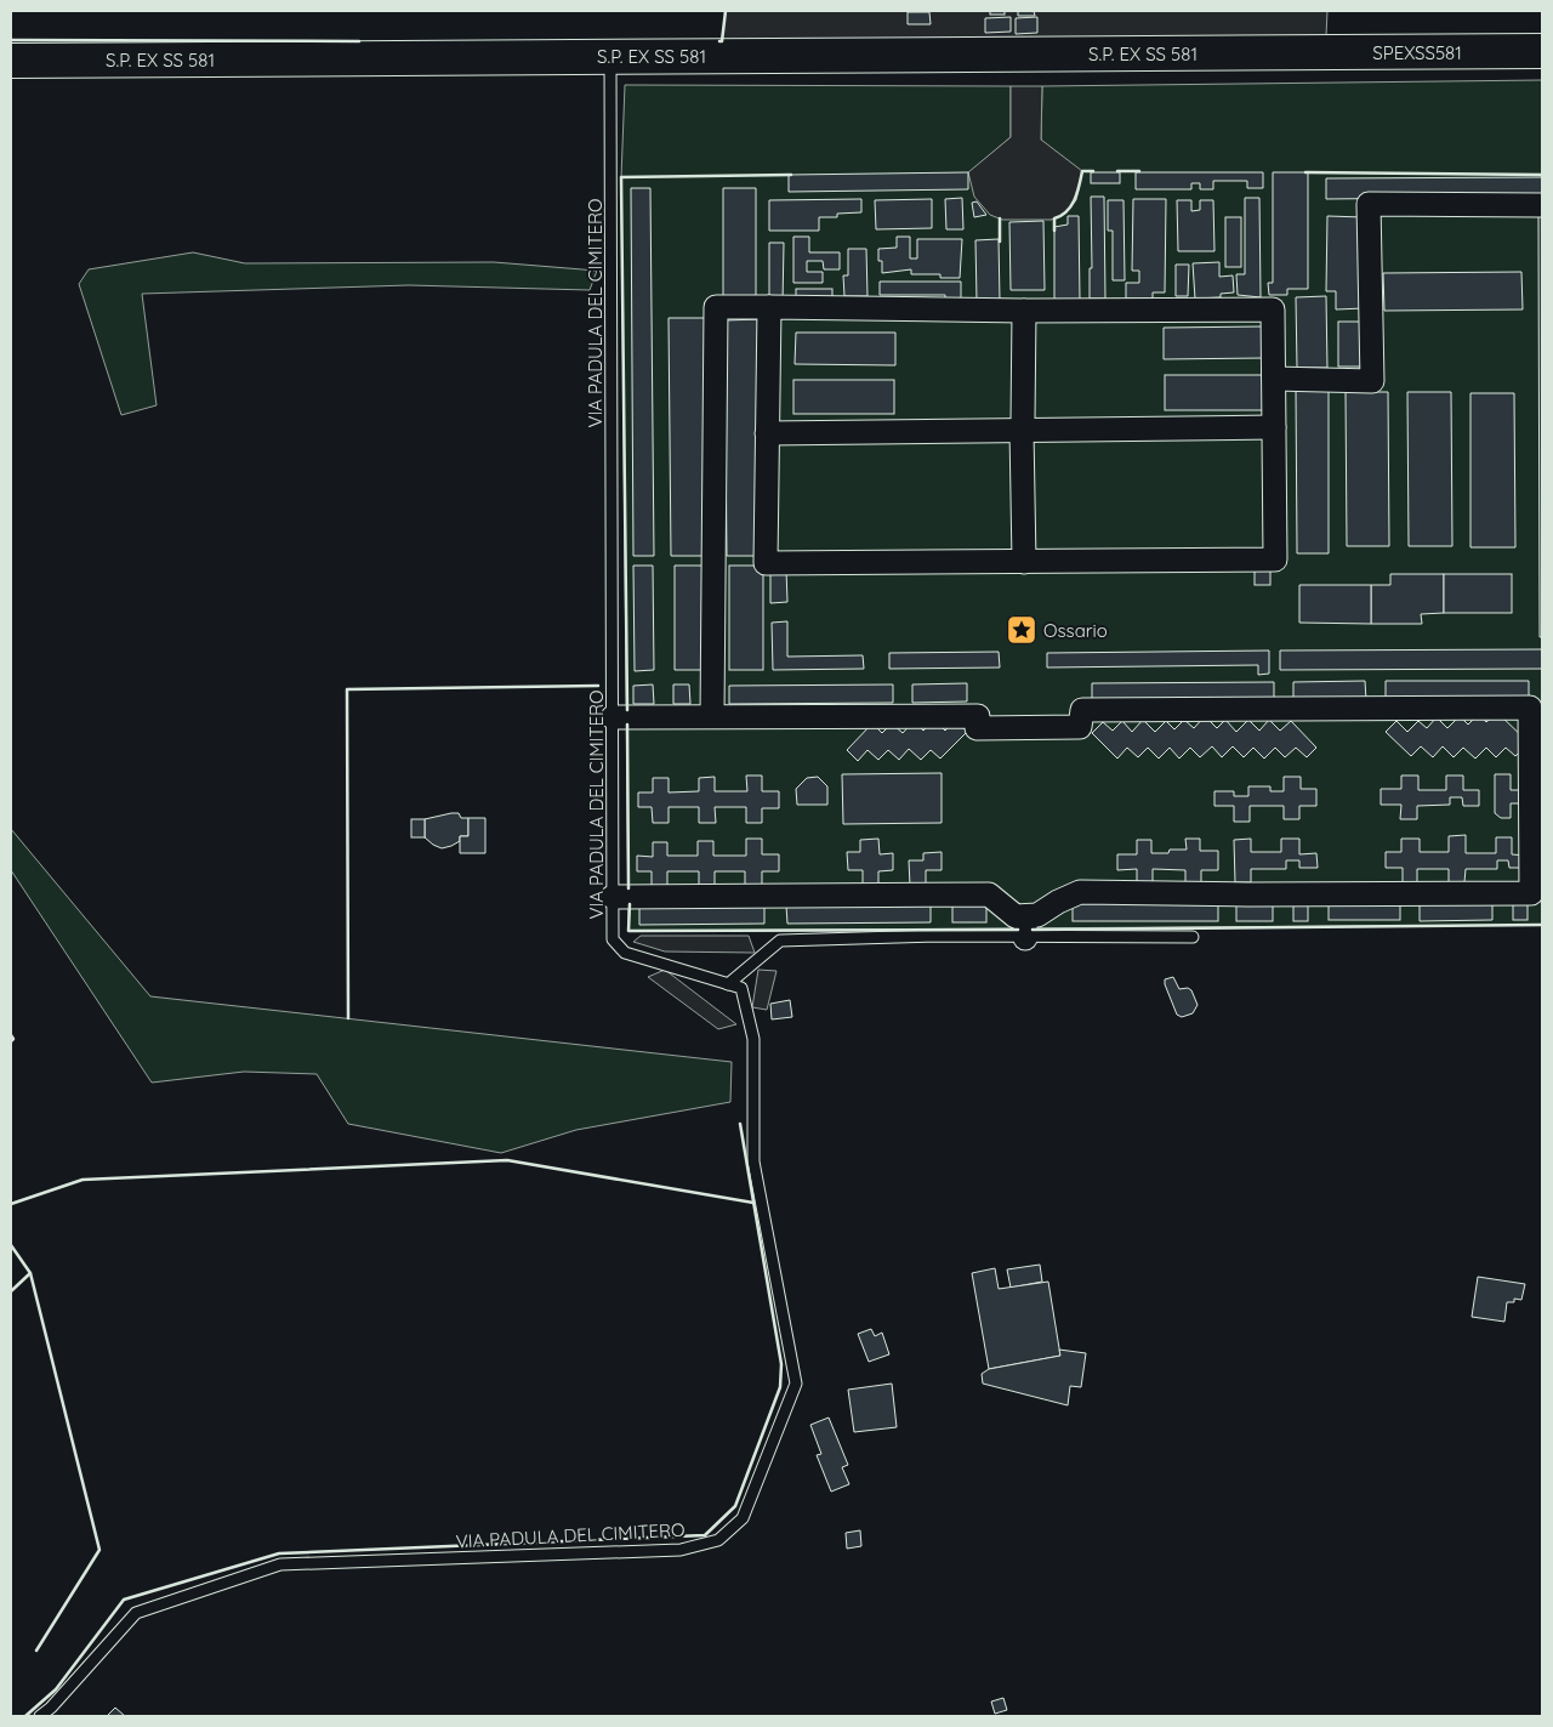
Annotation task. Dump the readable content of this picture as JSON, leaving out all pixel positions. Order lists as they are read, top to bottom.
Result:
{
  "streets": {
    "main road": ["SPEXSS581", "S.P. EX SS 581"],
    "lane": ["VIA PADULA DEL CIMITERO"]
  },
  "crossings": [
    ["SPEXSS581", "S.P. EX SS 581"],
    ["S.P. EX SS 581", "VIA PADULA DEL CIMITERO"]
  ],
  "places": {
    "place": ["Ossario"]
  }
}
